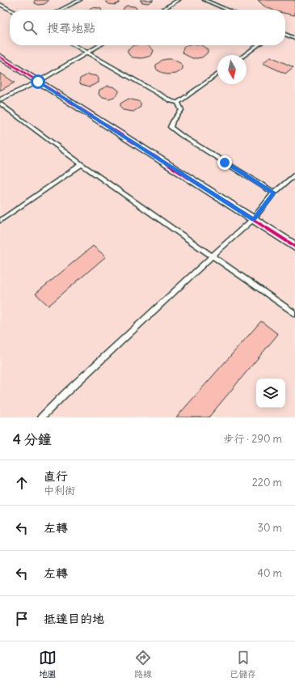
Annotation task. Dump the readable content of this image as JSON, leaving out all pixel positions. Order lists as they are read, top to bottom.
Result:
{
  "north": "bottom",
  "page": {
    "search": "搜尋地點",
    "heading": ["4 分鐘", "步行 · 290 m"],
    "list": [
      ["直行", "中利街", "220 m"],
      ["左轉", "30 m"],
      ["左轉", "40 m"],
      "抵達目的地"
    ],
    "nav": ["地圖", "路線", "已儲存"]
  }
}
